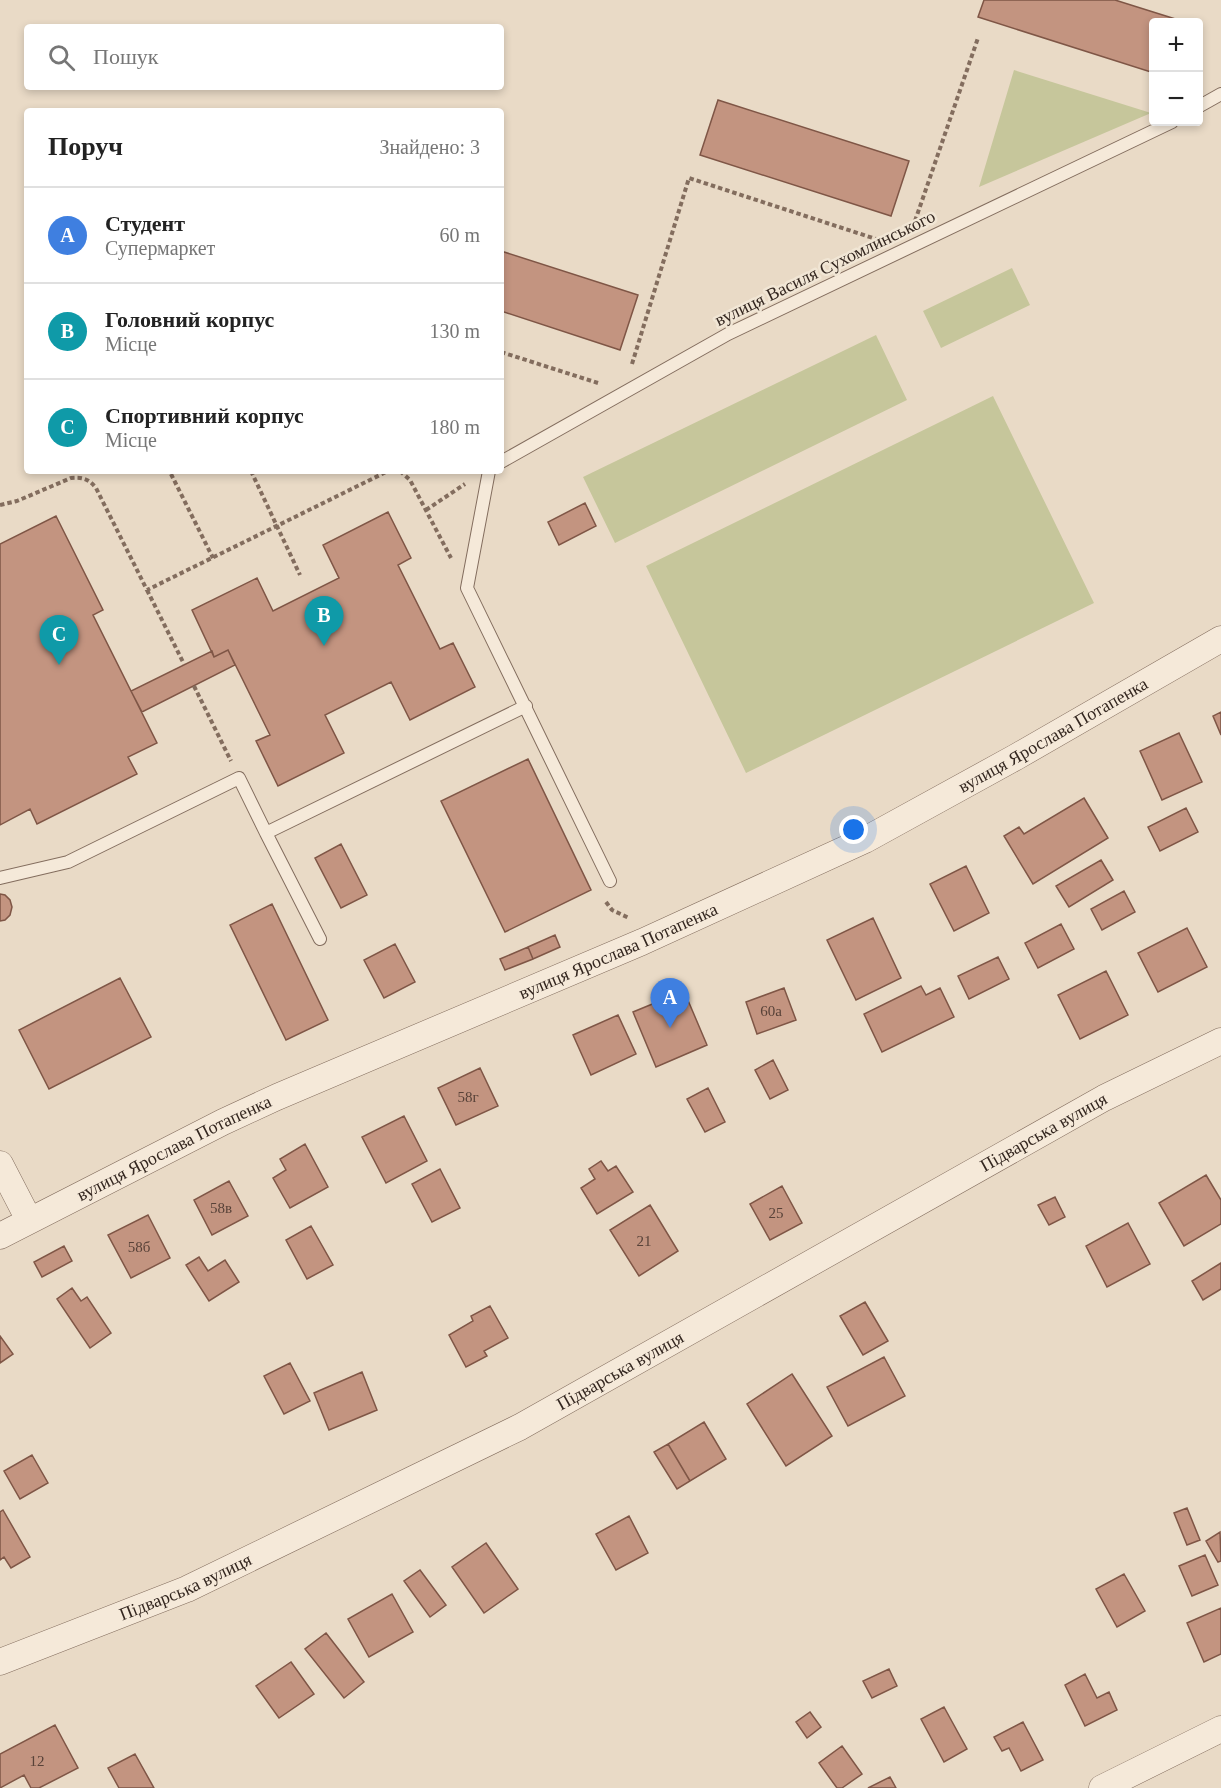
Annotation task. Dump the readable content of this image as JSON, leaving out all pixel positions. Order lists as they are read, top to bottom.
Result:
{
  "streets": {
    "street": ["вулиця Ярослава Потапенка", "Підварська вулиця"],
    "lane": ["вулиця Василя Сухомлинського"]
  },
  "house_numbers": [
    "60а",
    "58г",
    "58в",
    "25",
    "21",
    "58б",
    "12"
  ],
  "page": {
    "map_buttons": ["+", "−"],
    "search": "Пошук",
    "heading": ["Поруч", "Знайдено: 3"],
    "list": [
      {
        "mark": "A",
        "name": "Студент",
        "note": "Супермаркет",
        "value": "60 m"
      },
      {
        "mark": "B",
        "name": "Головний корпус",
        "note": "Місце",
        "value": "130 m"
      },
      {
        "mark": "C",
        "name": "Спортивний корпус",
        "note": "Місце",
        "value": "180 m"
      }
    ],
    "pins": ["B", "C", "A"]
  }
}
